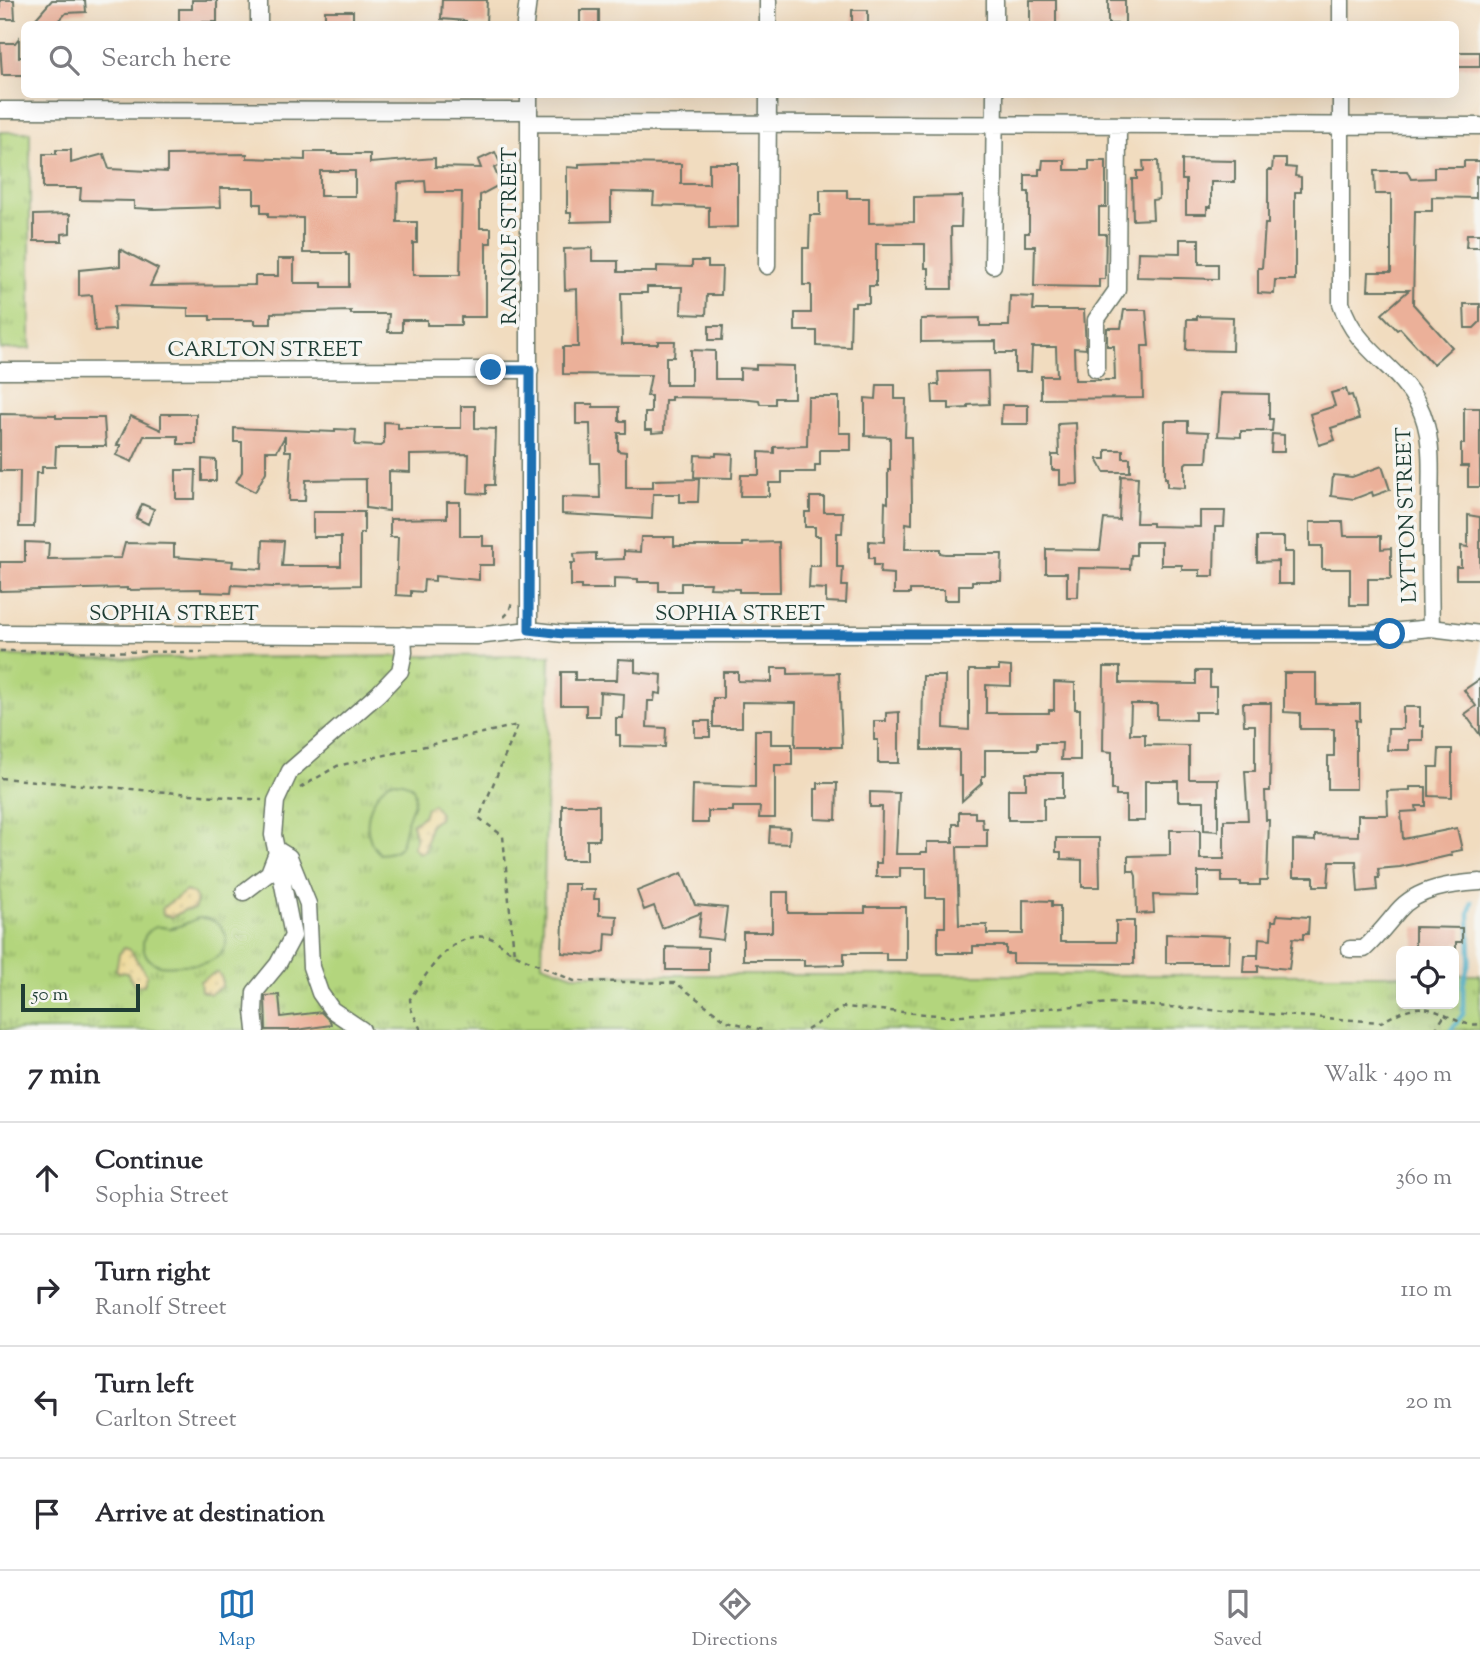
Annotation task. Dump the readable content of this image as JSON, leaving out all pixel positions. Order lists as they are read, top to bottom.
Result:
{
  "streets": {
    "street": [
      "RANOLF STREET",
      "CARLTON STREET",
      "LYTTON STREET",
      "SOPHIA STREET"
    ]
  },
  "crossings": [
    ["RANOLF STREET", "CARLTON STREET"],
    ["RANOLF STREET", "SOPHIA STREET"],
    ["LYTTON STREET", "SOPHIA STREET"]
  ],
  "scale_bar": "50 m",
  "page": {
    "search": "Search here",
    "scale": "50 m",
    "heading": ["7 min", "Walk · 490 m"],
    "list": [
      ["Continue", "Sophia Street", "360 m"],
      ["Turn right", "Ranolf Street", "110 m"],
      ["Turn left", "Carlton Street", "20 m"],
      "Arrive at destination"
    ],
    "nav": ["Map", "Directions", "Saved"]
  }
}
